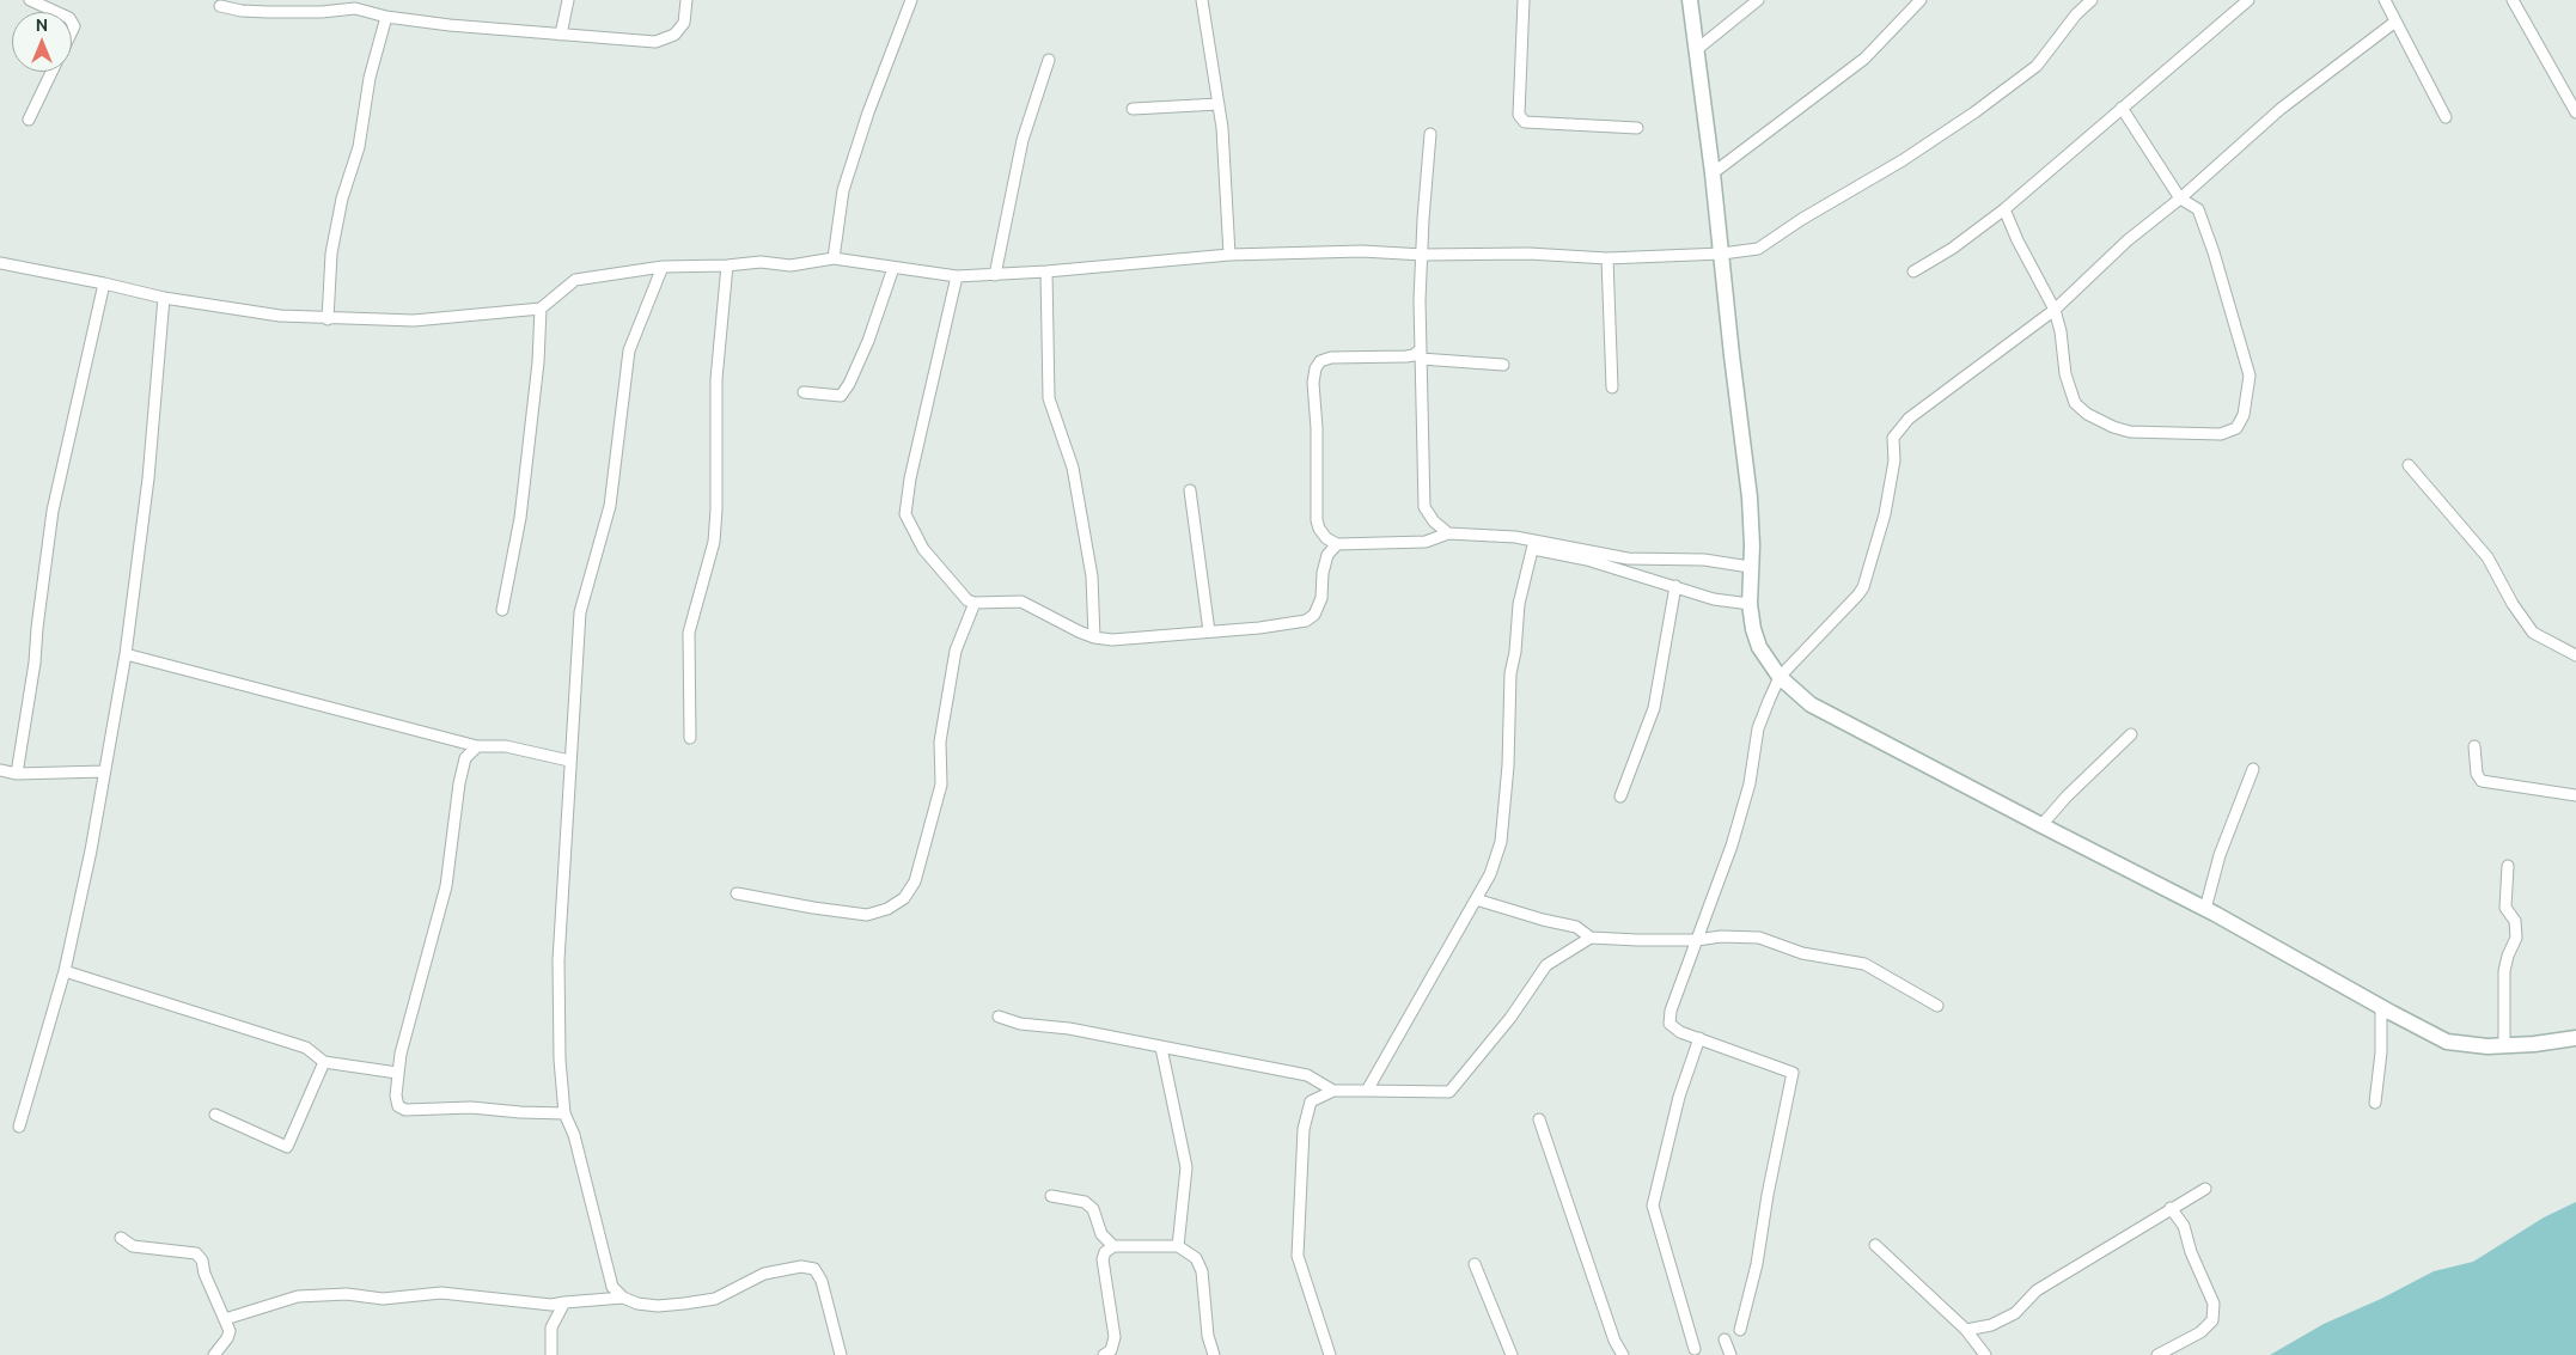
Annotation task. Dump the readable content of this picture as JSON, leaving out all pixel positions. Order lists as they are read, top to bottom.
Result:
{
  "north": "top"
}
